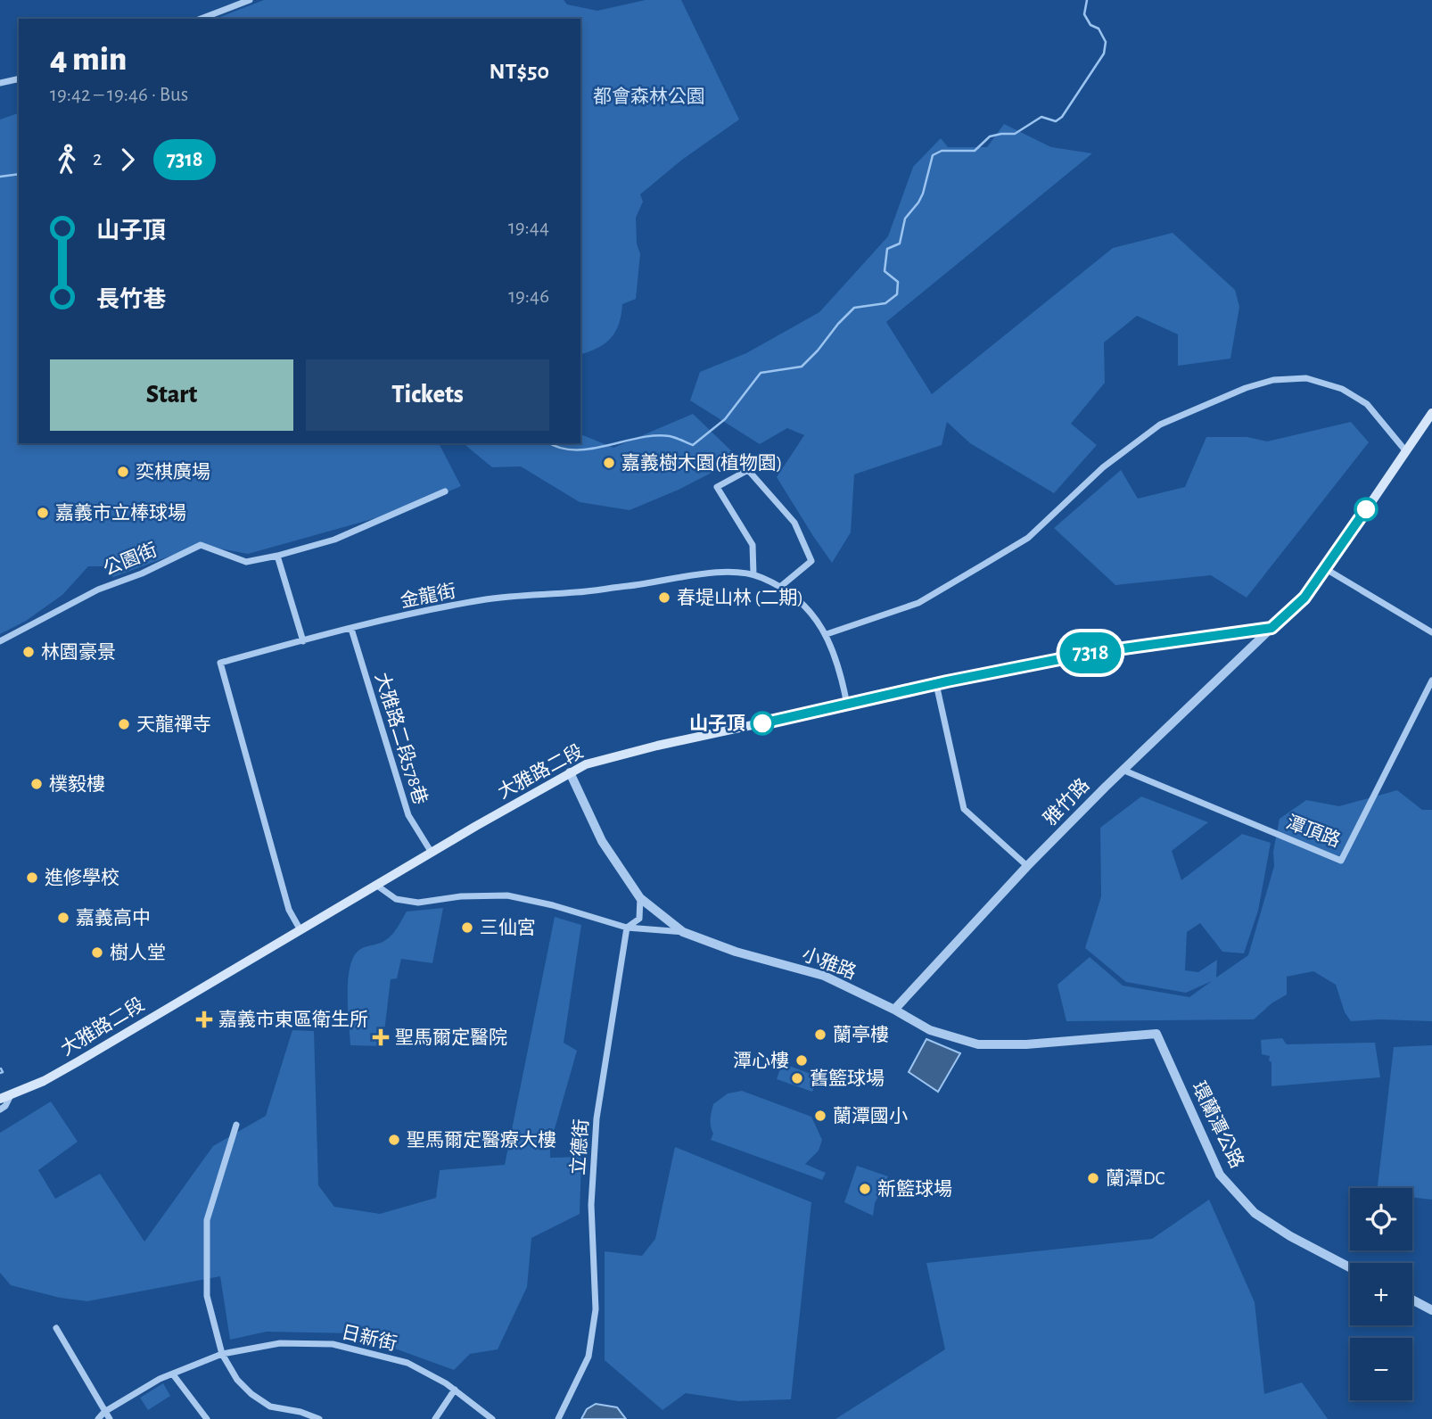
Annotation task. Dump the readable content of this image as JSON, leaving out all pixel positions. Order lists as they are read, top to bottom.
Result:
{
  "streets": {
    "main road": ["大雅路二段"],
    "street": [
      "公園街",
      "金龍街",
      "大雅路二段578巷",
      "雅竹路",
      "潭頂路",
      "小雅路",
      "環蘭潭公路",
      "立德街",
      "日新街"
    ]
  },
  "crossings": [
    ["金龍街", "大雅路二段578巷"],
    ["金龍街", "大雅路二段"],
    ["大雅路二段578巷", "大雅路二段"],
    ["大雅路二段", "雅竹路"],
    ["大雅路二段", "小雅路"],
    ["雅竹路", "潭頂路"],
    ["雅竹路", "小雅路"],
    ["小雅路", "環蘭潭公路"],
    ["小雅路", "立德街"]
  ],
  "parks": ["都會森林公園"],
  "places": {
    "other": [
      "嘉義樹木園(植物園)",
      "奕棋廣場",
      "嘉義市立棒球場",
      "春堤山林 (二期)",
      "林園豪景",
      "山子頂",
      "天龍禪寺",
      "樸毅樓",
      "進修學校",
      "嘉義高中",
      "三仙宮",
      "樹人堂",
      "蘭亭樓",
      "潭心樓",
      "舊籃球場",
      "蘭潭國小",
      "聖馬爾定醫療大樓",
      "蘭潭DC",
      "新籃球場"
    ],
    "health": ["嘉義市東區衛生所", "聖馬爾定醫院"]
  },
  "lines": ["bus line 7318"],
  "page": {
    "on_map": "7318",
    "heading": ["4 min", "19:42 – 19:46 · Bus", "NT$50"],
    "legs": ["2", "7318"],
    "list": [
      {
        "name": "山子頂",
        "value": "19:44"
      },
      {
        "name": "長竹巷",
        "value": "19:46"
      }
    ],
    "buttons": ["Start", "Tickets"],
    "map_buttons": ["+", "−"]
  }
}
